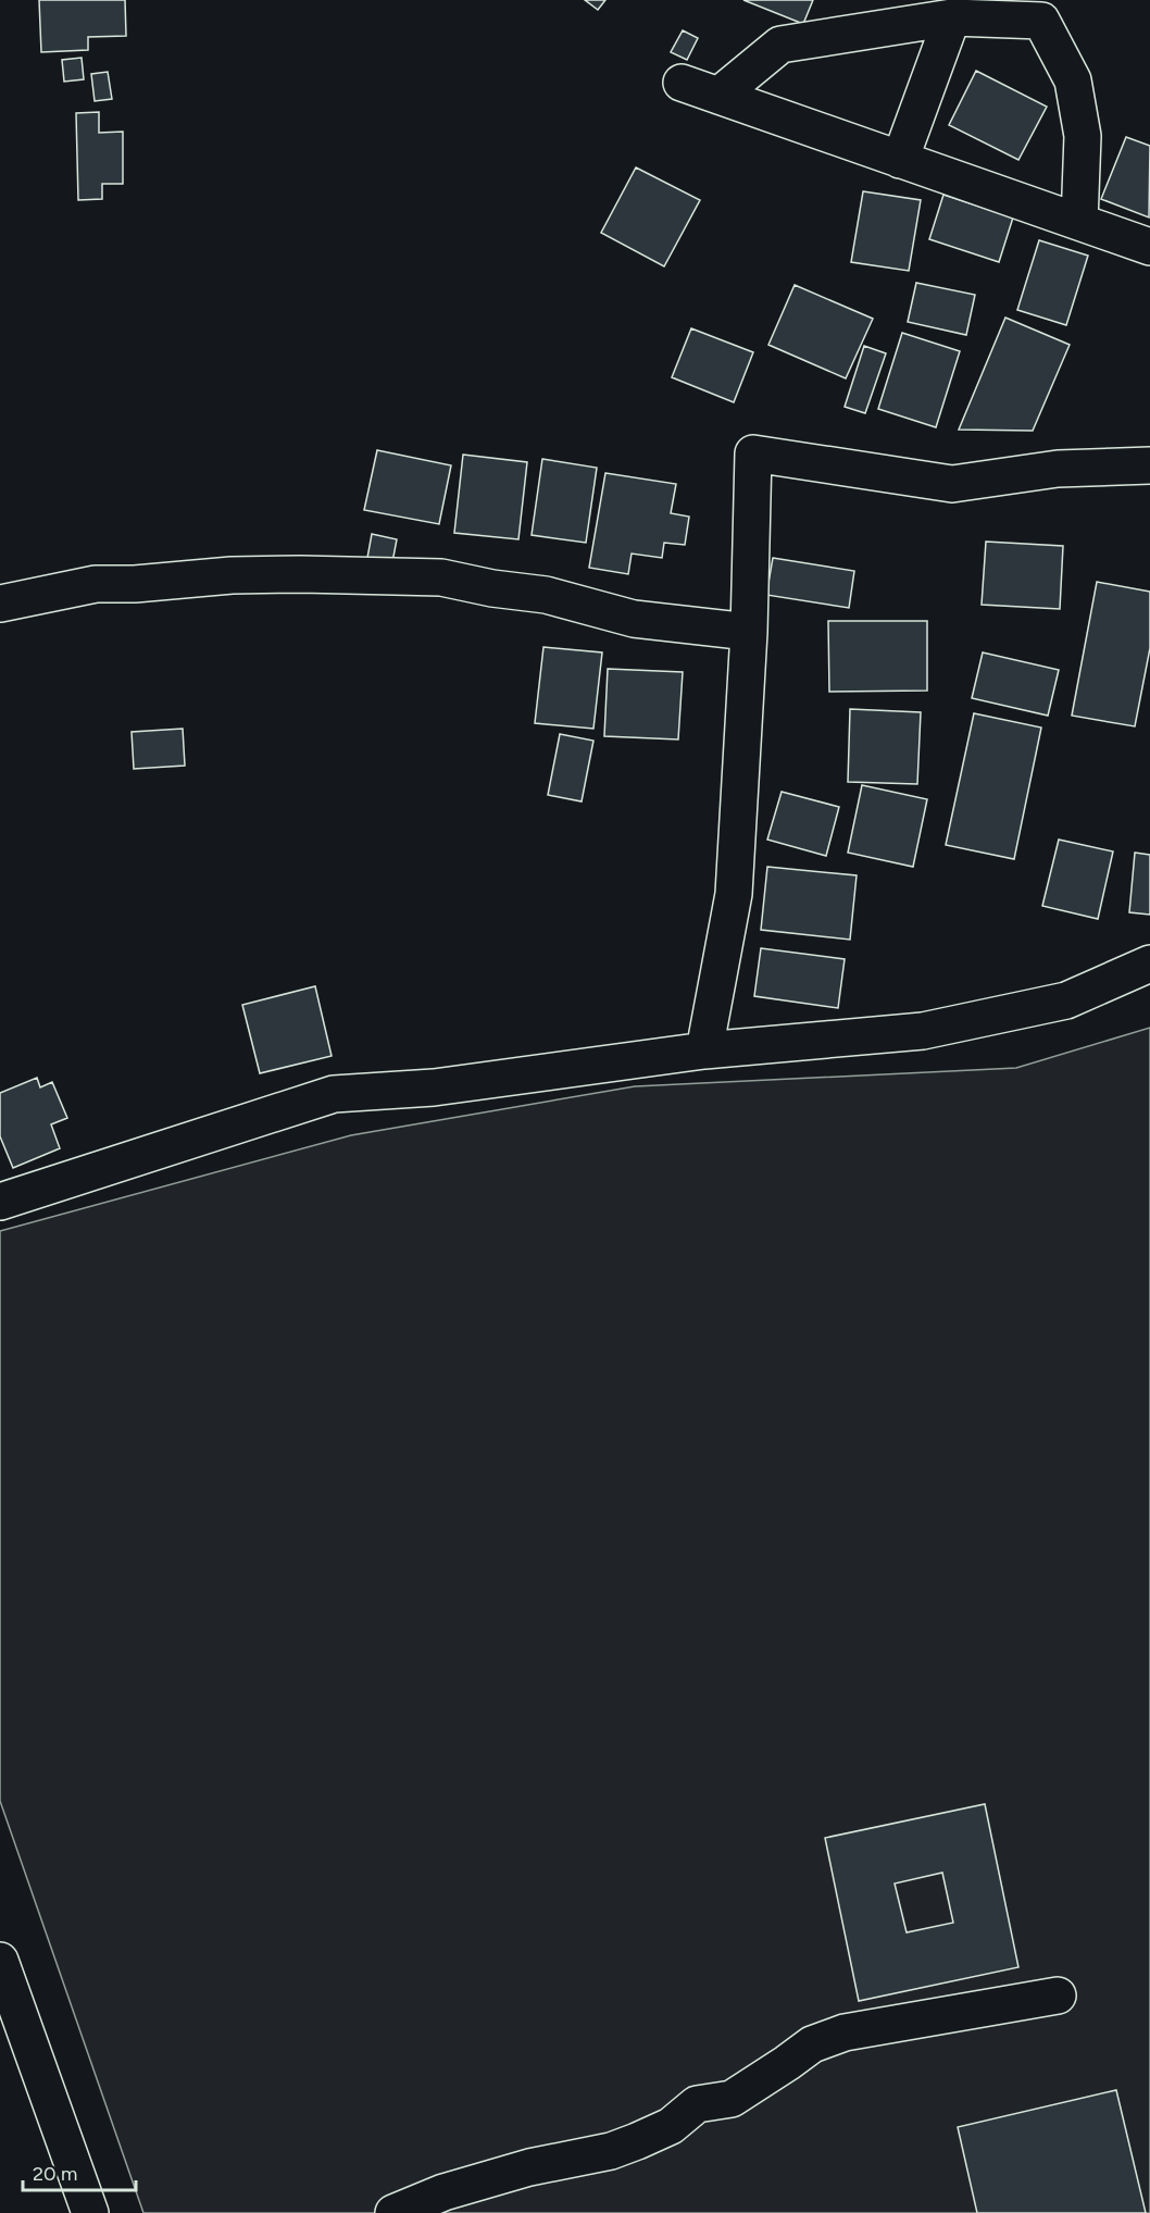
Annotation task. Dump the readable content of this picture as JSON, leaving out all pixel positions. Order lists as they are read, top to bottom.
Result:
{
  "scale_bar": "20 m"
}
